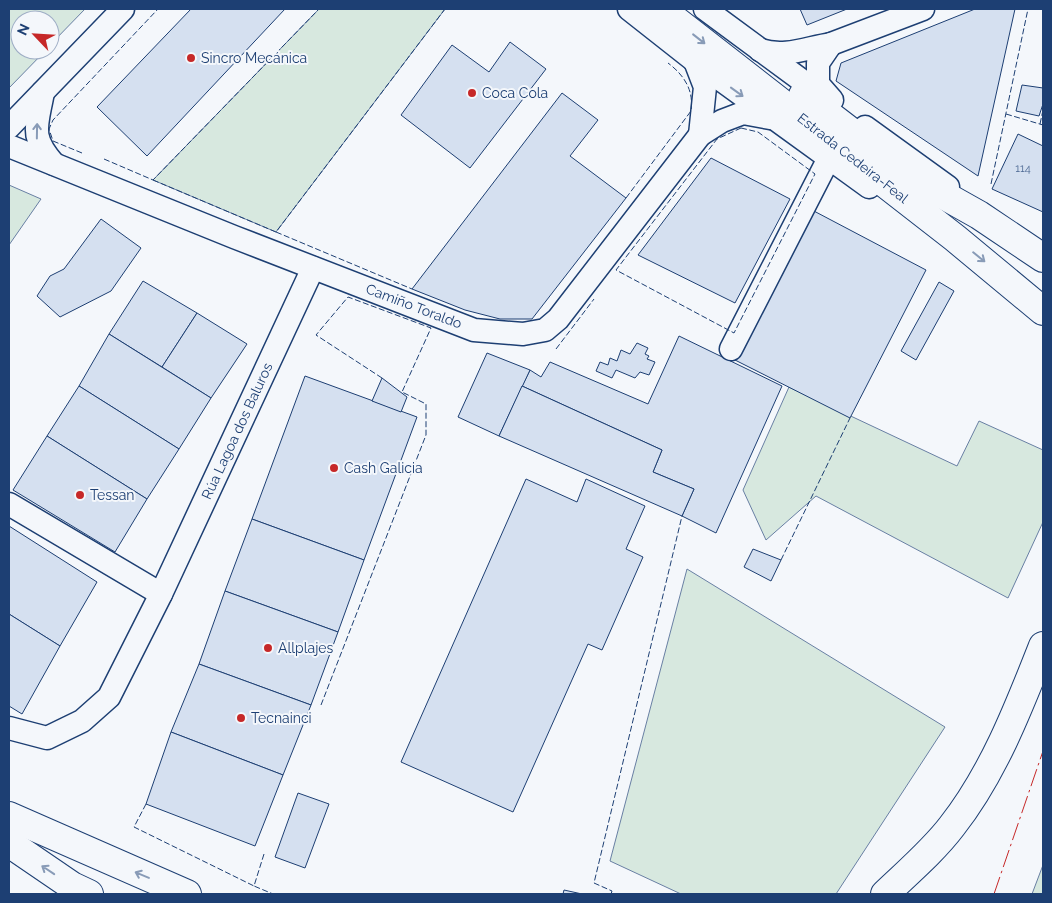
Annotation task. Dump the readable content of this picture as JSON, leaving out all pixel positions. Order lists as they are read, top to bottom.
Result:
{
  "streets": {
    "main road": ["Estrada Cedeira-Feal"],
    "street": ["Camiño Toraldo", "Rúa Lagoa dos Baluros"]
  },
  "crossings": [
    ["Camiño Toraldo", "Rúa Lagoa dos Baluros"]
  ],
  "places": [
    "Sincro Mecánica",
    "Coca Cola",
    "Cash Galicia",
    "Tessan",
    "Allplajes",
    "Tecnainci"
  ],
  "house_numbers": ["114"],
  "north": "top left"
}
